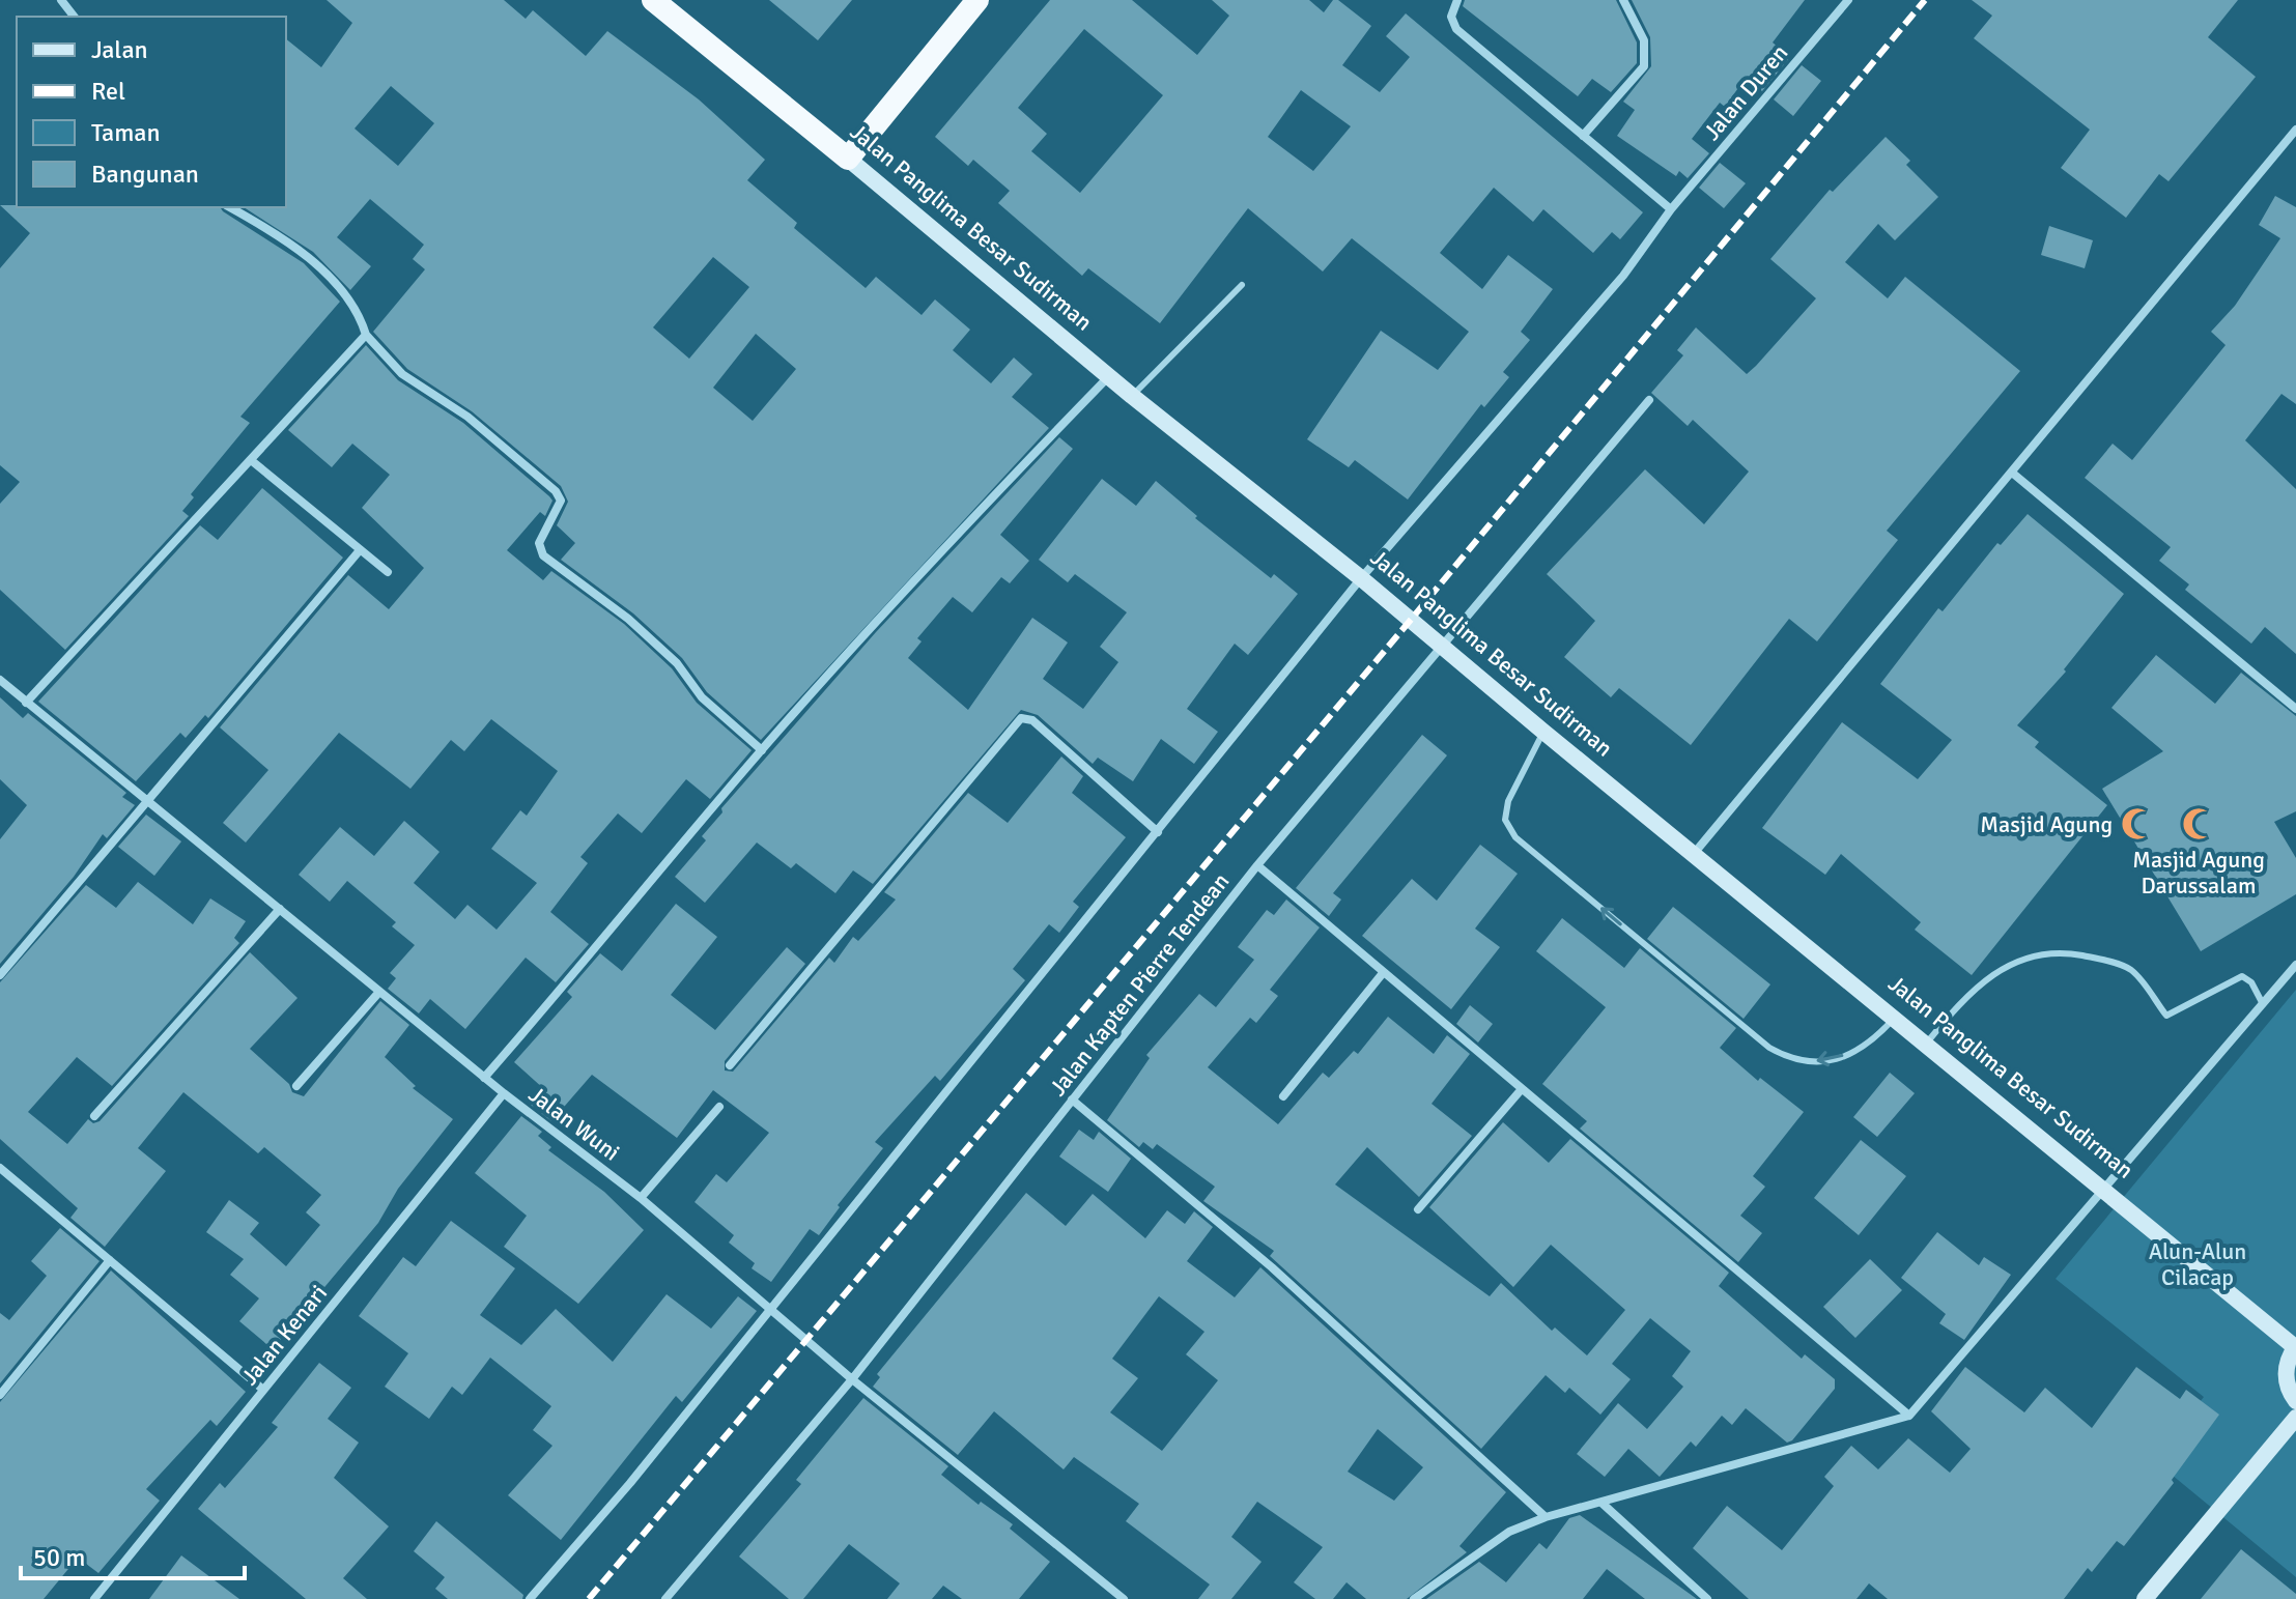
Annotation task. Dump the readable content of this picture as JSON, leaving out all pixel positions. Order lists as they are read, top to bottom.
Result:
{
  "streets": {
    "highway": ["Jalan Panglima Besar Sudirman"],
    "street": [
      "Jalan Duren",
      "Jalan Kapten Pierre Tendean",
      "Jalan Wuni",
      "Jalan Kenari"
    ]
  },
  "crossings": [
    ["Jalan Duren", "Jalan Panglima Besar Sudirman"],
    ["Jalan Duren", "Jalan Wuni"],
    ["Jalan Panglima Besar Sudirman", "Jalan Kapten Pierre Tendean"],
    ["Jalan Kapten Pierre Tendean", "Jalan Wuni"],
    ["Jalan Wuni", "Jalan Kenari"]
  ],
  "parks": ["Alun-Alun Cilacap"],
  "places": {
    "mosque": ["Masjid Agung", "Masjid Agung Darussalam"]
  },
  "legend": [
    "Jalan",
    "Rel",
    "Taman",
    "Bangunan"
  ],
  "scale_bar": "50 m"
}
